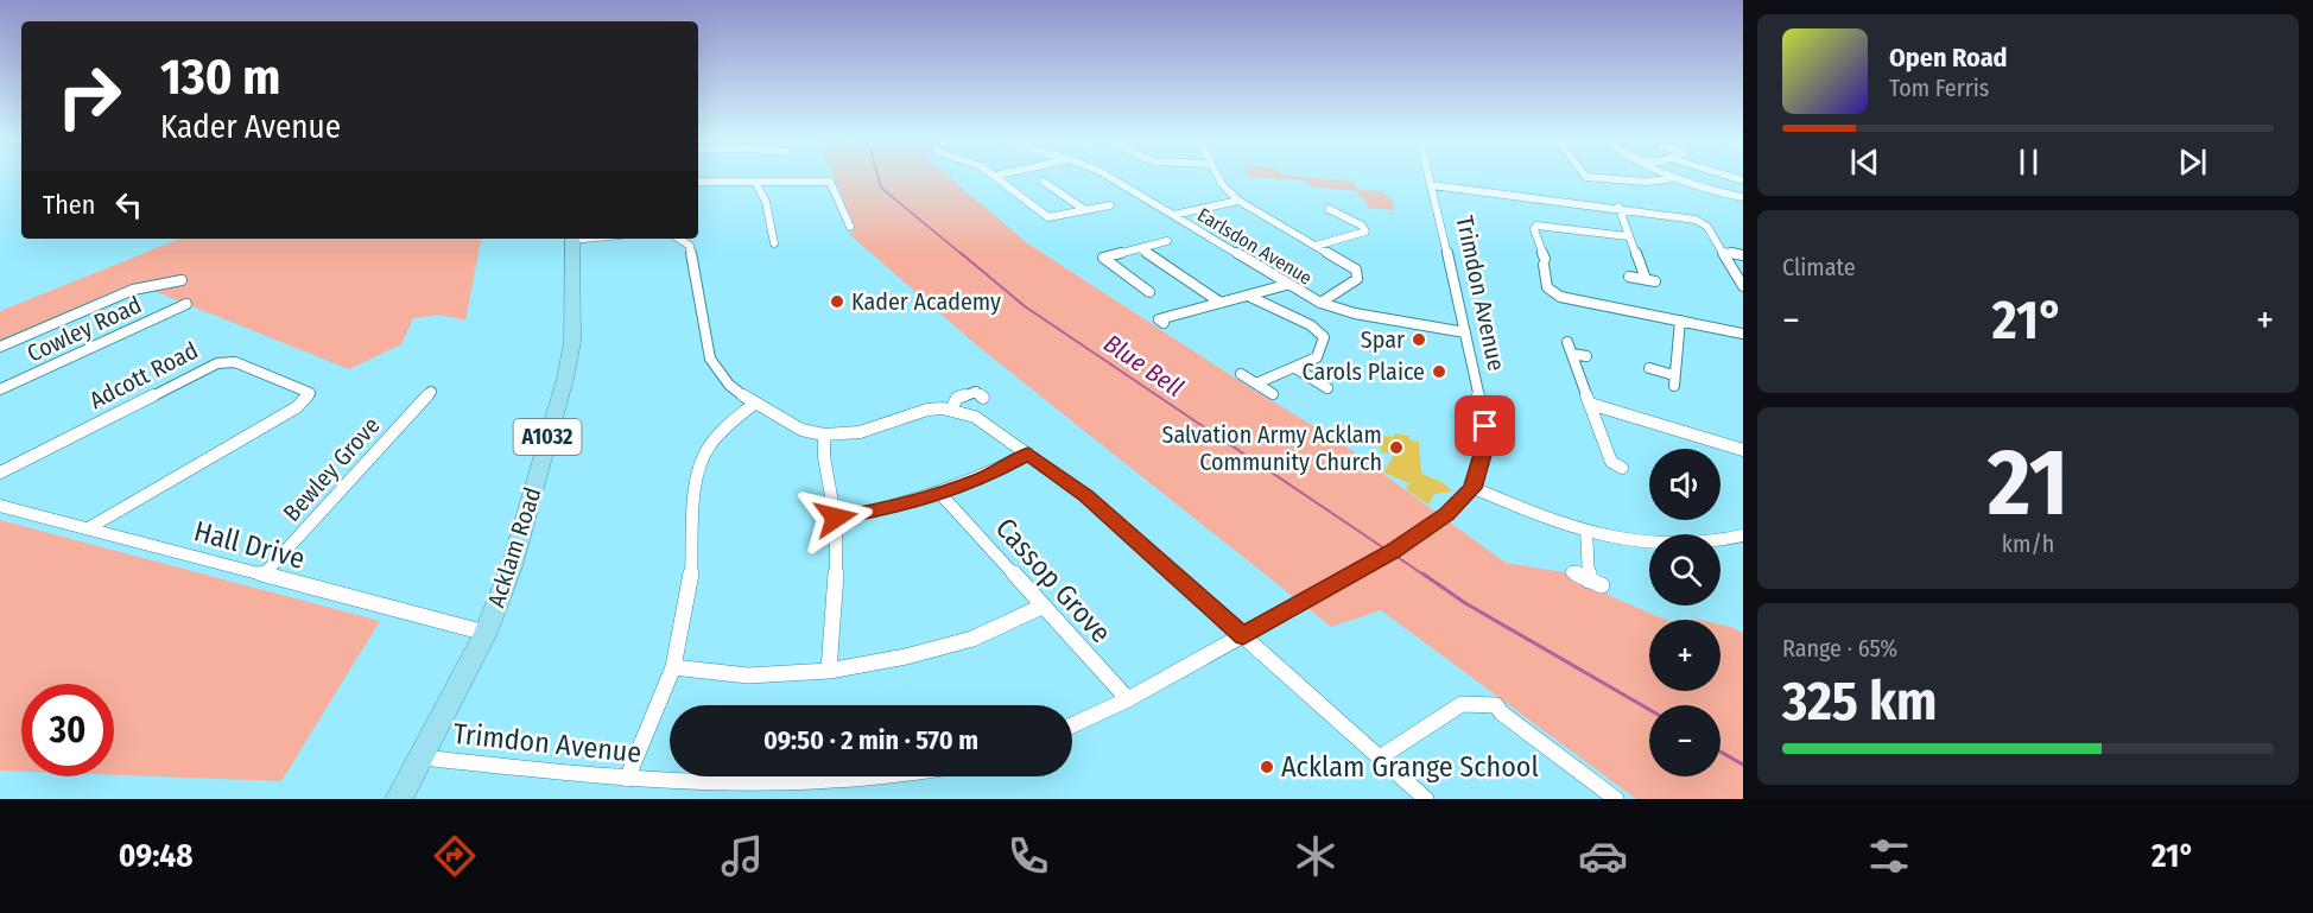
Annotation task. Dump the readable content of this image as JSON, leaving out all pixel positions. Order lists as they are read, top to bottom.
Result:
{
  "streets": {
    "main road": ["A1032", "Acklam Road"],
    "street": [
      "Earlsdon Avenue",
      "Trimdon Avenue",
      "Cowley Road",
      "Adcott Road",
      "Bewley Grove",
      "Hall Drive",
      "Cassop Grove"
    ]
  },
  "crossings": [
    ["Earlsdon Avenue", "Trimdon Avenue"],
    ["Trimdon Avenue", "Acklam Road"],
    ["Trimdon Avenue", "Cassop Grove"],
    ["Adcott Road", "Hall Drive"],
    ["Bewley Grove", "Hall Drive"],
    ["Hall Drive", "Acklam Road"]
  ],
  "water": ["Blue Bell"],
  "places": [
    "Kader Academy",
    "Spar",
    "Carols Plaice",
    "Salvation Army Acklam Community Church",
    "Acklam Grange School"
  ],
  "page": {
    "turn": ["130 m", "Kader Avenue"],
    "song": ["Open Road", "Tom Ferris"],
    "then": "Then",
    "tile": [
      "Climate",
      ["21", "km/h"],
      ["Range · 65%", "325 km"]
    ],
    "heat": ["−", "21°", "+"],
    "map_buttons": ["+", "−"],
    "limit": "30",
    "trip": "09:50 · 2 min · 570 m",
    "tabs": ["09:48", "21°"]
  }
}
